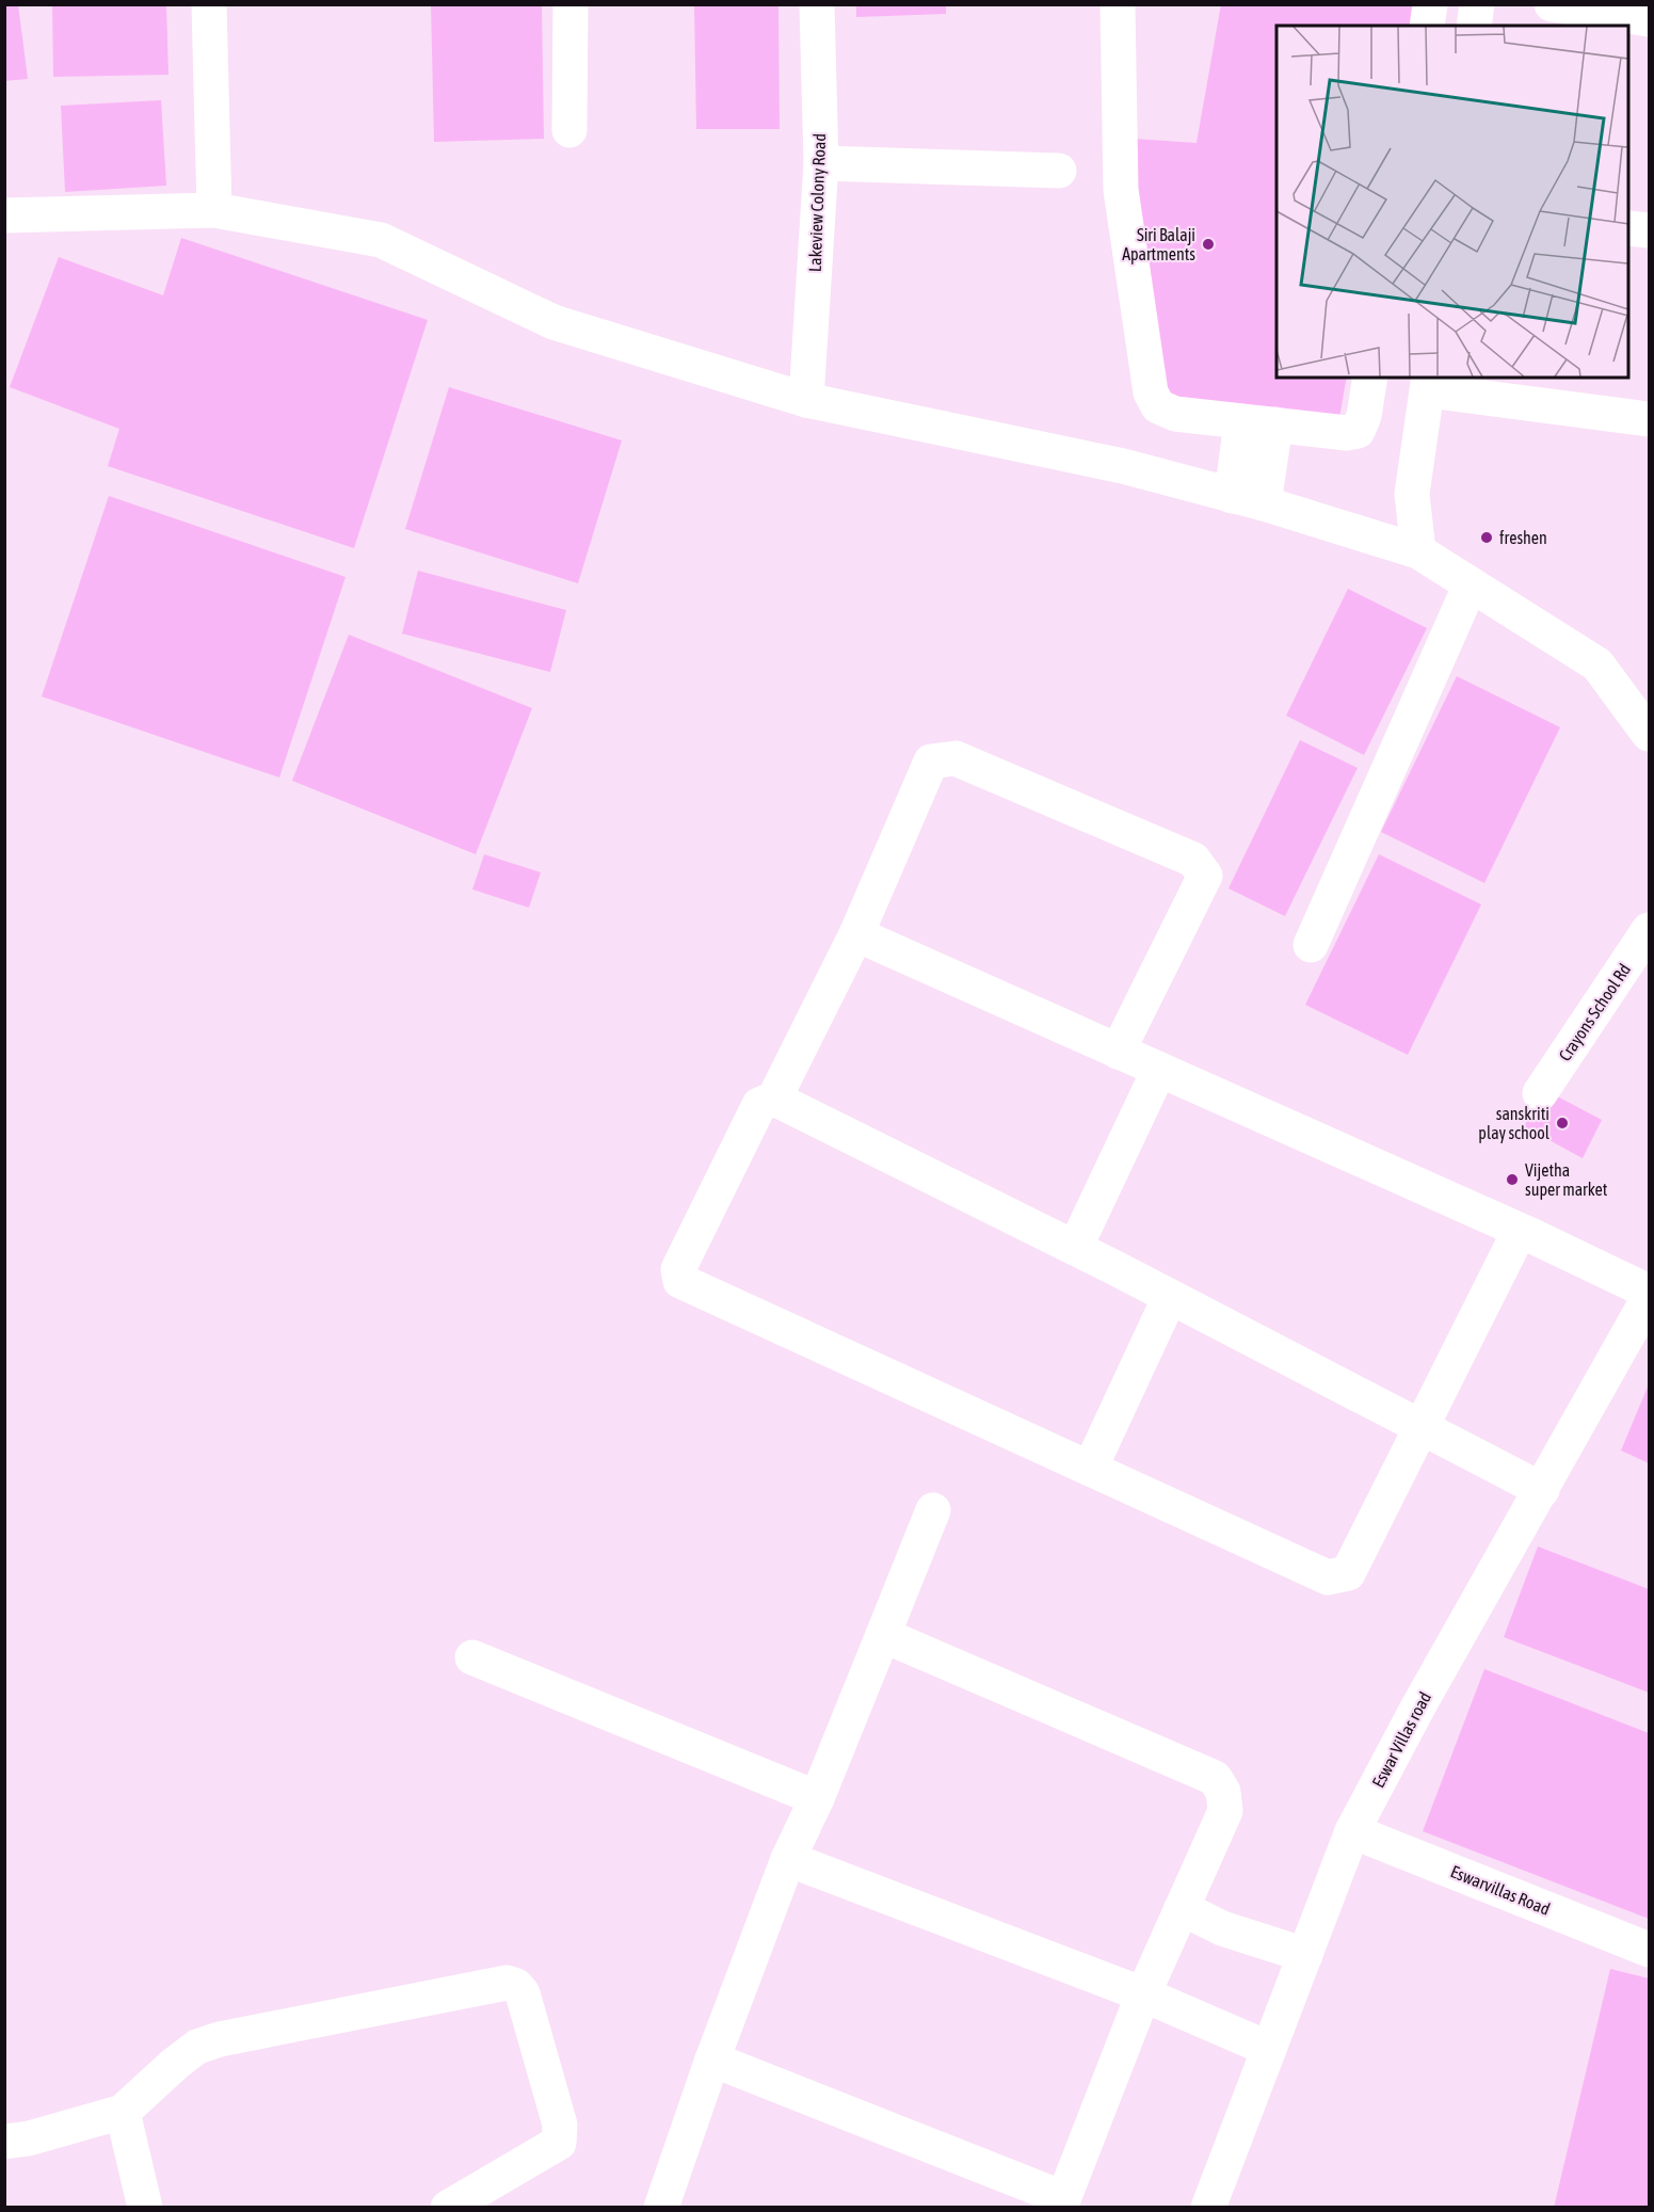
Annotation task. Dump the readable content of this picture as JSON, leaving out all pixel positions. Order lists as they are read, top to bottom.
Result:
{
  "streets": {
    "street": [
      "Lakeview Colony Road",
      "Crayons School Rd",
      "Eswar Villas road",
      "Eswarvillas Road"
    ]
  },
  "crossings": [
    ["Eswar Villas road", "Eswarvillas Road"]
  ],
  "places": [
    "Siri Balaji Apartments",
    "freshen",
    "sanskriti play school",
    "Vijetha super market"
  ]
}
